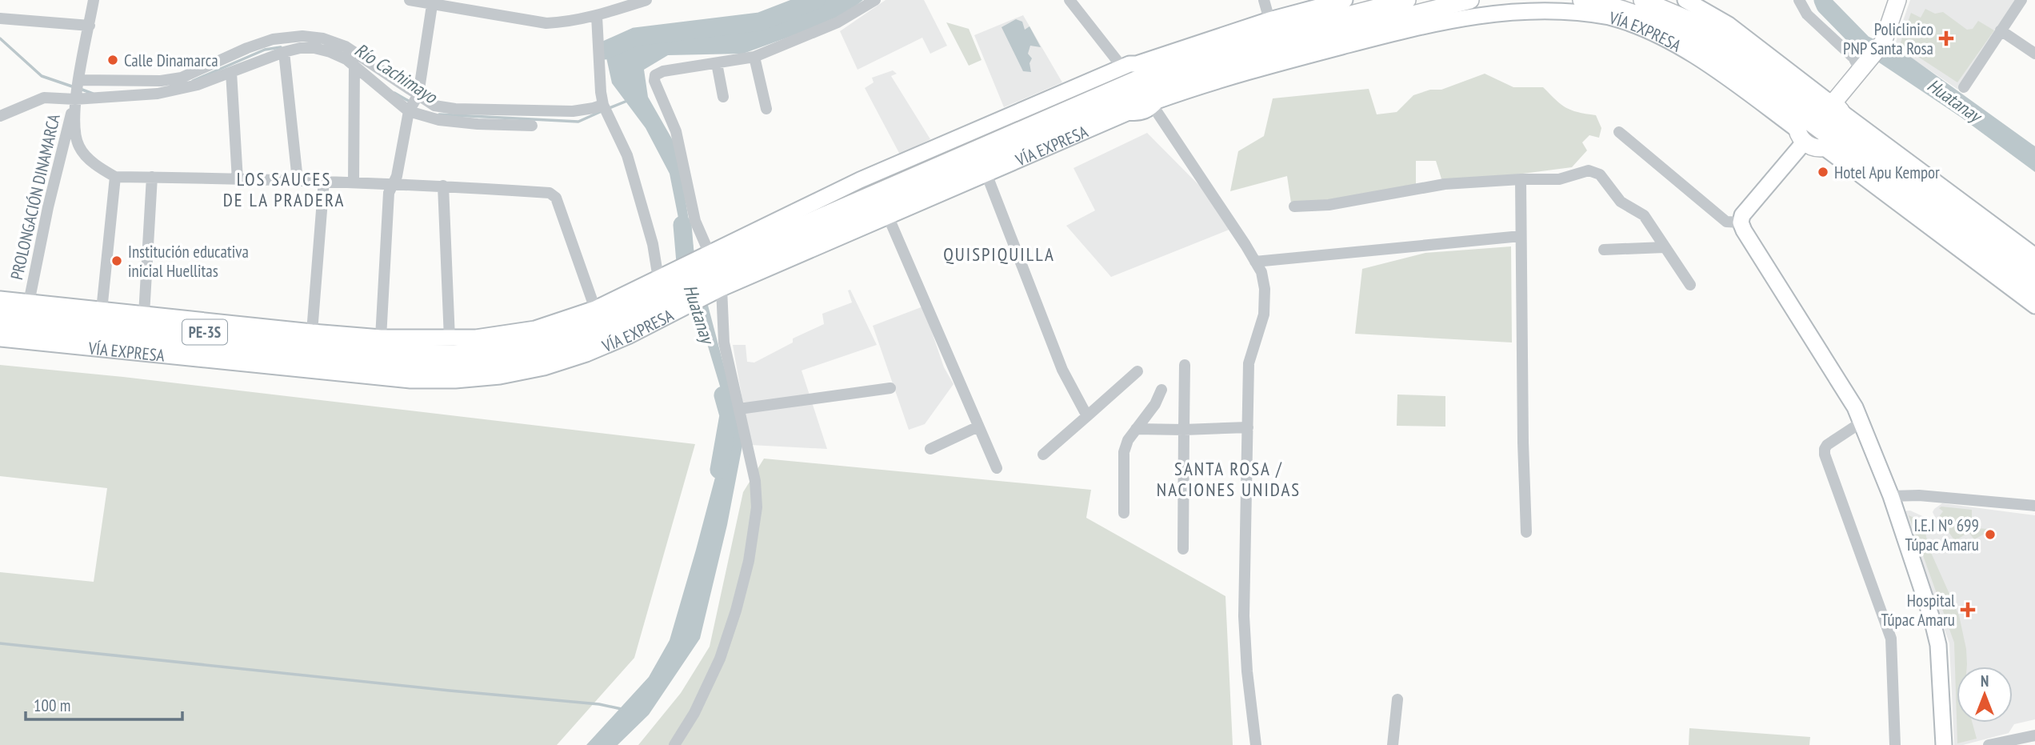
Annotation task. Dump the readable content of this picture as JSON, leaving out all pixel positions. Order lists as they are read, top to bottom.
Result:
{
  "streets": {
    "main road": ["VÍA EXPRESA", "PE-3S"],
    "street": ["PROLONGACIÓN DINAMARCA"]
  },
  "crossings": [
    ["VÍA EXPRESA", "PROLONGACIÓN DINAMARCA"]
  ],
  "districts": ["LOS SAUCES DE LA PRADERA", "QUISPIQUILLA", "SANTA ROSA / NACIONES UNIDAS"],
  "water": ["Río Cachimayo", "Huatanay"],
  "places": {
    "health": ["Policlinico PNP Santa Rosa", "Hospital Túpac Amaru"],
    "other": [
      "Calle Dinamarca",
      "Hotel Apu Kempor",
      "Institución educativa inicial Huellitas",
      "I.E.I Nº 699 Túpac Amaru"
    ]
  },
  "scale_bar": "100 m",
  "north": "top"
}
